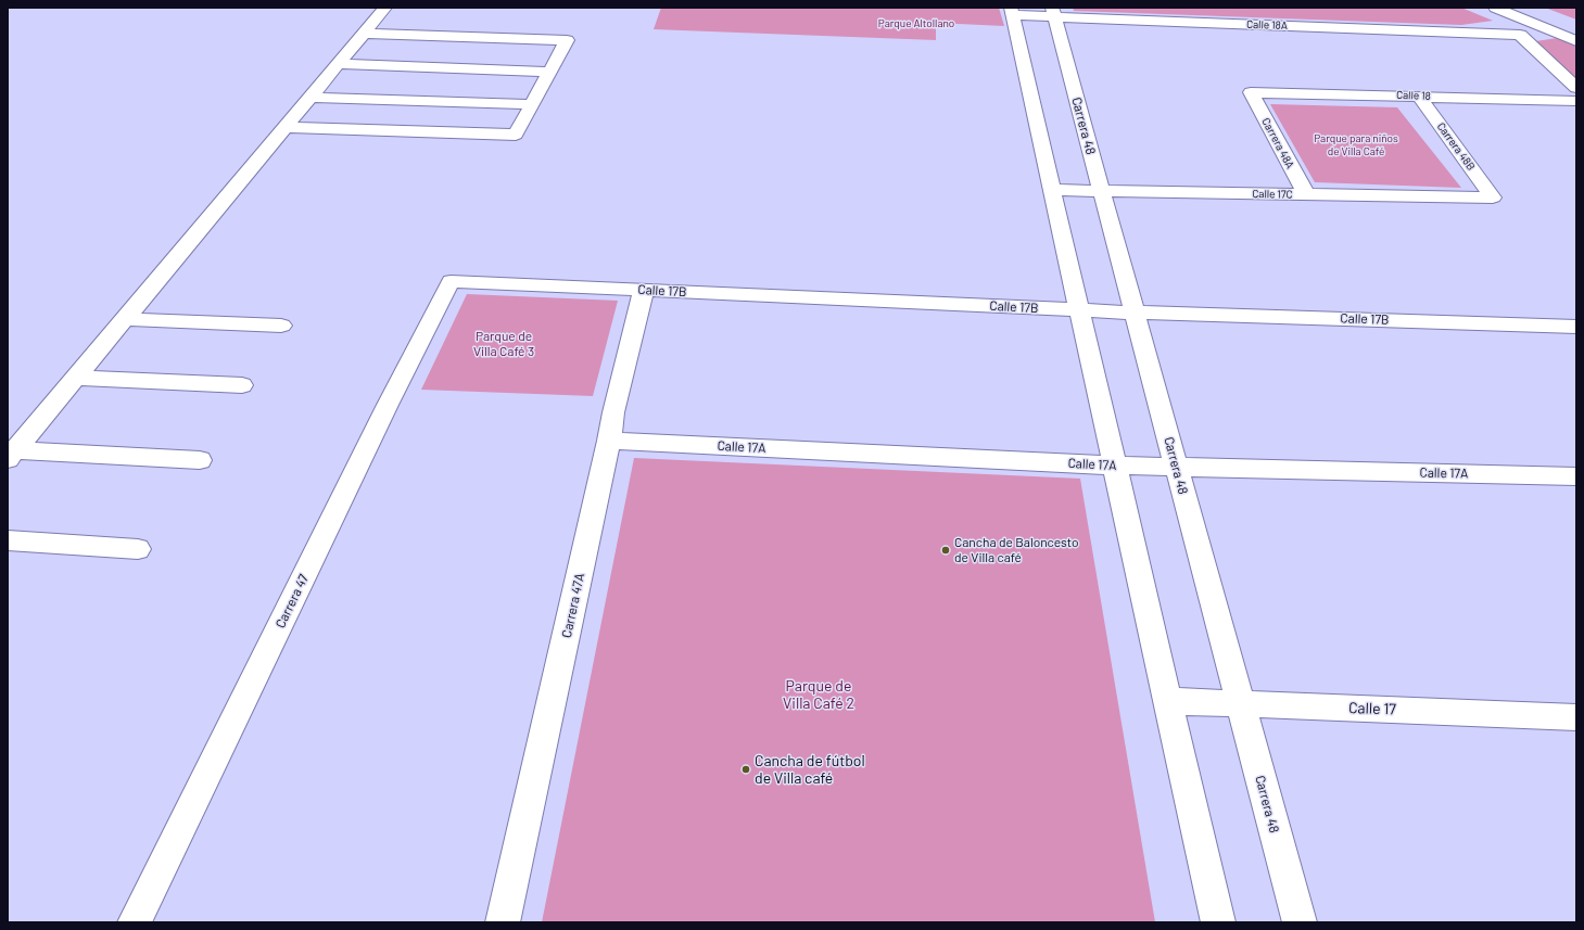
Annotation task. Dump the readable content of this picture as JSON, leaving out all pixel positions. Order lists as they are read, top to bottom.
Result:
{
  "streets": {
    "street": [
      "Calle 18A",
      "Calle 18",
      "Carrera 48",
      "Carrera 48A",
      "Carrera 48B",
      "Calle 17C",
      "Calle 17B",
      "Calle 17A",
      "Carrera 47",
      "Carrera 47A",
      "Calle 17"
    ]
  },
  "crossings": [
    ["Calle 18A", "Carrera 48"],
    ["Calle 18", "Carrera 48A"],
    ["Calle 18", "Carrera 48B"],
    ["Carrera 48", "Calle 17C"],
    ["Carrera 48", "Calle 17B"],
    ["Carrera 48", "Calle 17A"],
    ["Carrera 48", "Calle 17"],
    ["Carrera 48A", "Calle 17C"],
    ["Carrera 48B", "Calle 17C"],
    ["Calle 17B", "Carrera 47"],
    ["Calle 17B", "Carrera 47A"],
    ["Calle 17A", "Carrera 47A"]
  ],
  "parks": [
    "Parque Altollano",
    "Parque para niños de Villa Café",
    "Parque de Villa Café 3",
    "Parque de Villa Café 2"
  ],
  "places": ["Cancha de Baloncesto de Villa café", "Cancha de fútbol de Villa café"]
}
